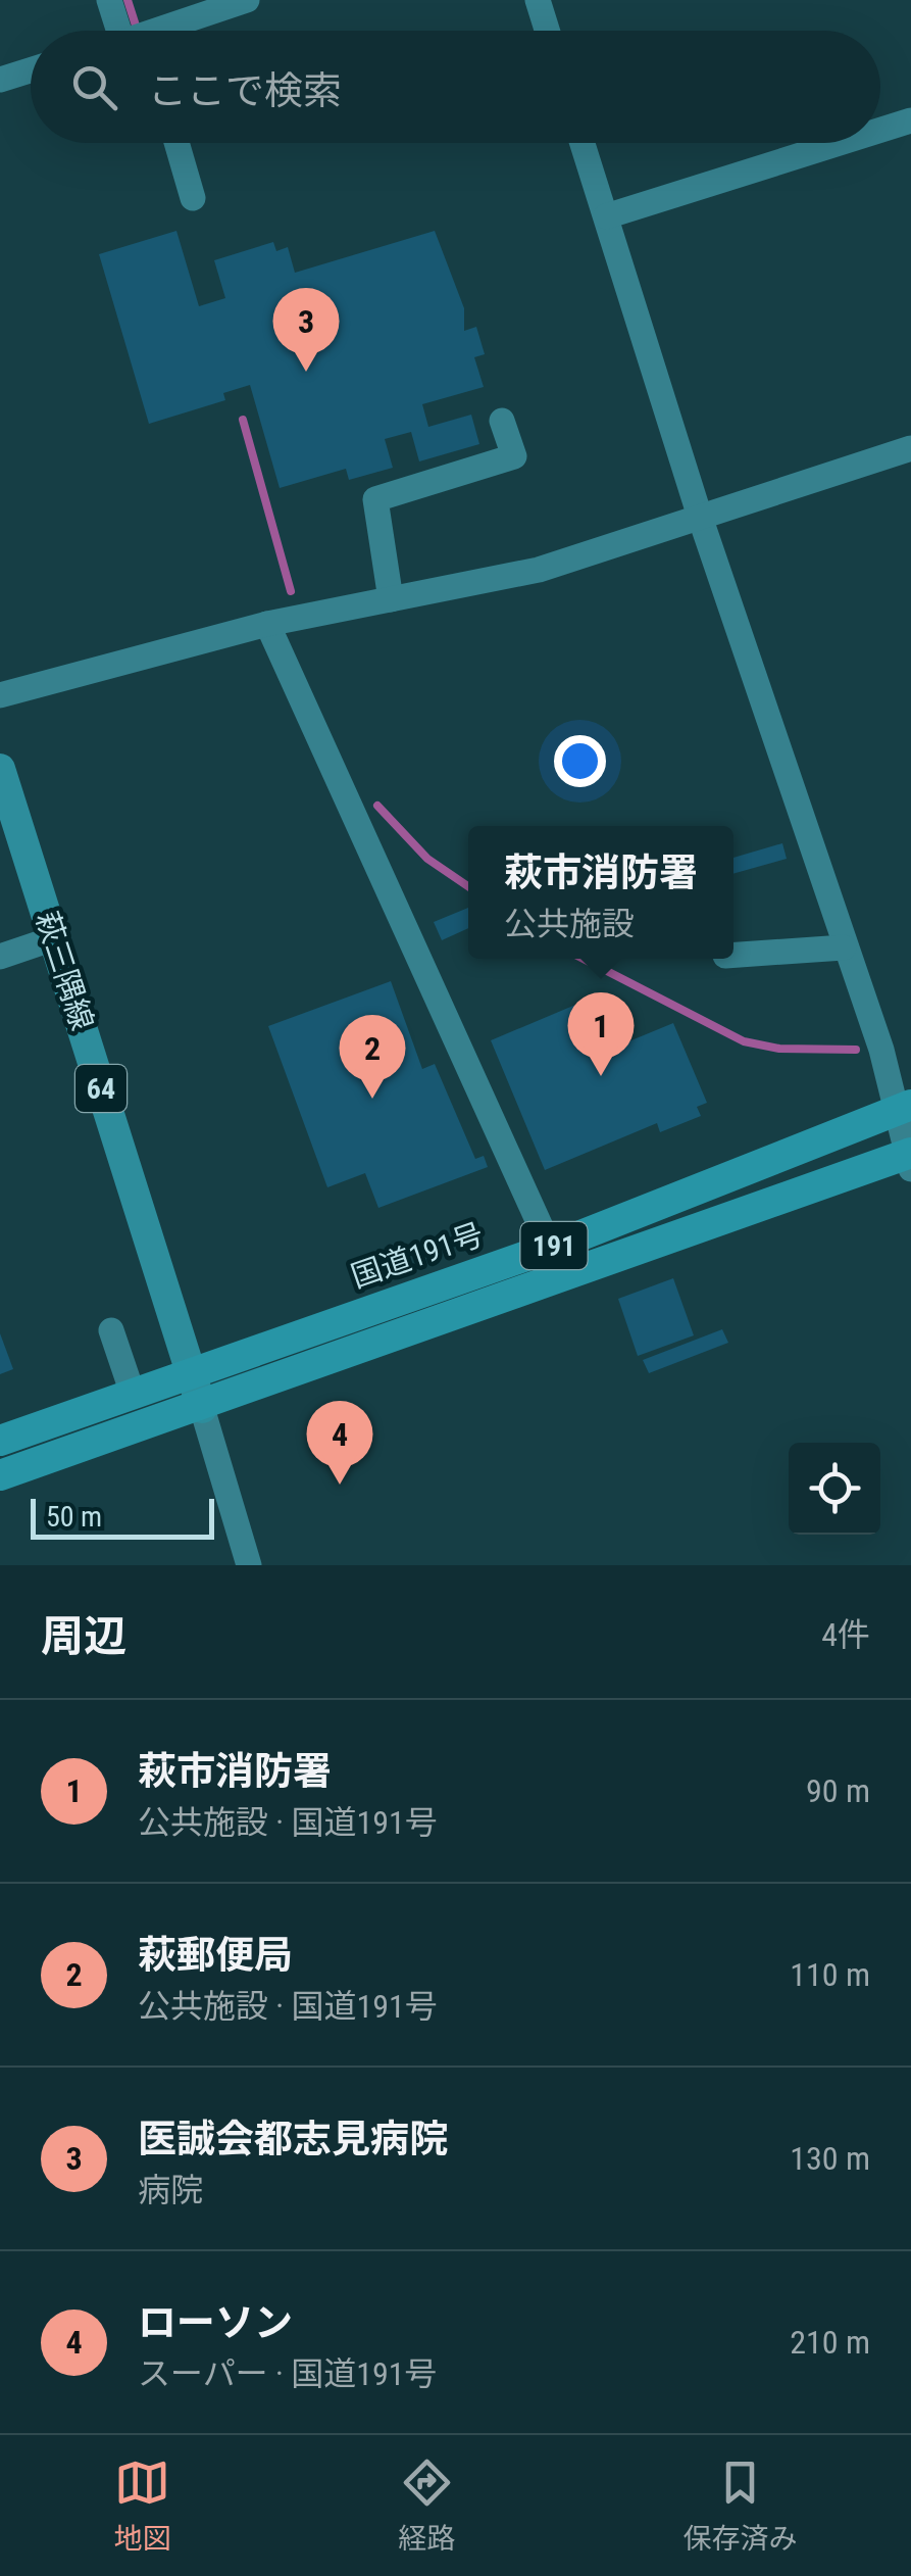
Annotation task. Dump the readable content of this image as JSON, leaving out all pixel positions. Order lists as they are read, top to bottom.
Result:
{
  "streets": {
    "highway": ["191", "国道191号"],
    "main road": ["萩三隅線", "64"]
  },
  "crossings": [
    ["萩三隅線", "国道191号"]
  ],
  "scale_bar": "50 m",
  "page": {
    "search": "ここで検索",
    "pins": [
      "3",
      "1",
      "2",
      "4"
    ],
    "popup": ["萩市消防署", "公共施設"],
    "scale": "50 m",
    "heading": ["周辺", "4件"],
    "list": [
      {
        "mark": "1",
        "name": "萩市消防署",
        "note": "公共施設 · 国道191号",
        "value": "90 m"
      },
      {
        "mark": "2",
        "name": "萩郵便局",
        "note": "公共施設 · 国道191号",
        "value": "110 m"
      },
      {
        "mark": "3",
        "name": "医誠会都志見病院",
        "note": "病院",
        "value": "130 m"
      },
      {
        "mark": "4",
        "name": "ローソン",
        "note": "スーパー · 国道191号",
        "value": "210 m"
      }
    ],
    "nav": ["地図", "経路", "保存済み"]
  }
}
